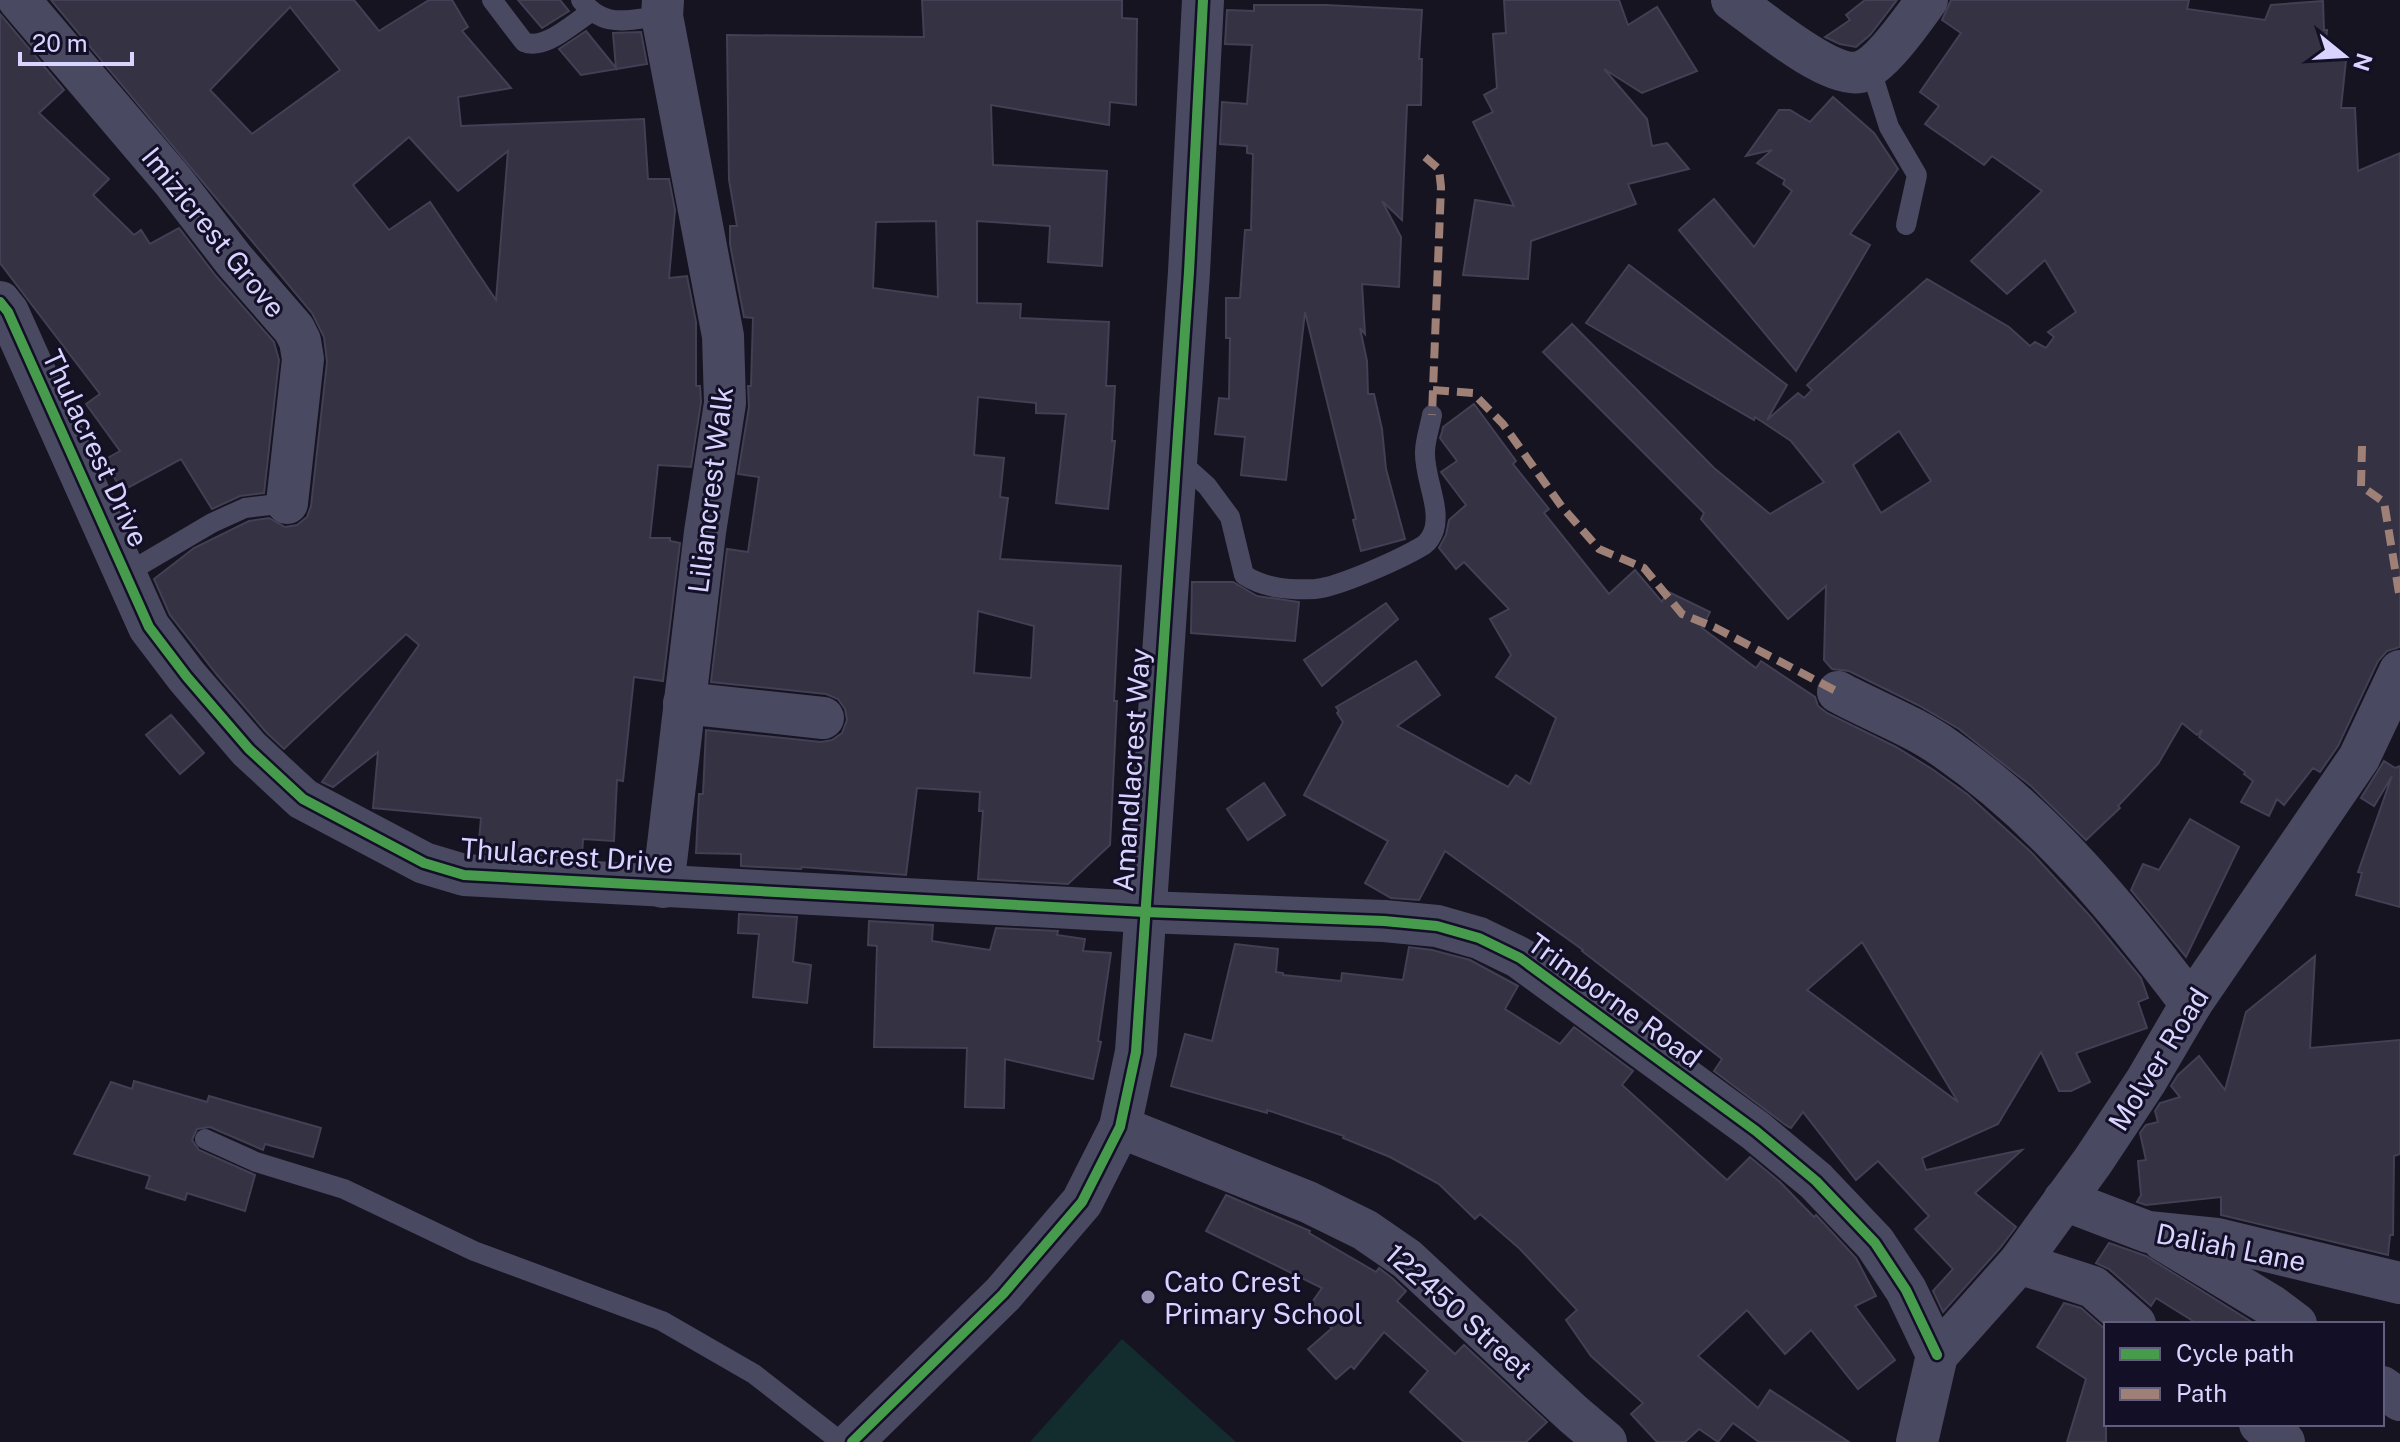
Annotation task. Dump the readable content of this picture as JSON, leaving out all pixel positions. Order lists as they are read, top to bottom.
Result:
{
  "streets": {
    "street": [
      "Imizicrest Grove",
      "Thulacrest Drive",
      "Liliancrest Walk",
      "Amandlacrest Way",
      "Trimborne Road",
      "Molver Road",
      "Daliah Lane",
      "122450 Street"
    ]
  },
  "crossings": [
    ["Thulacrest Drive", "Liliancrest Walk"],
    ["Thulacrest Drive", "Amandlacrest Way"],
    ["Thulacrest Drive", "Trimborne Road"],
    ["Amandlacrest Way", "Trimborne Road"],
    ["Amandlacrest Way", "122450 Street"],
    ["Trimborne Road", "Molver Road"],
    ["Molver Road", "Daliah Lane"]
  ],
  "places": ["Cato Crest Primary School"],
  "legend": ["Cycle path", "Path"],
  "scale_bar": "20 m",
  "north": "right"
}
